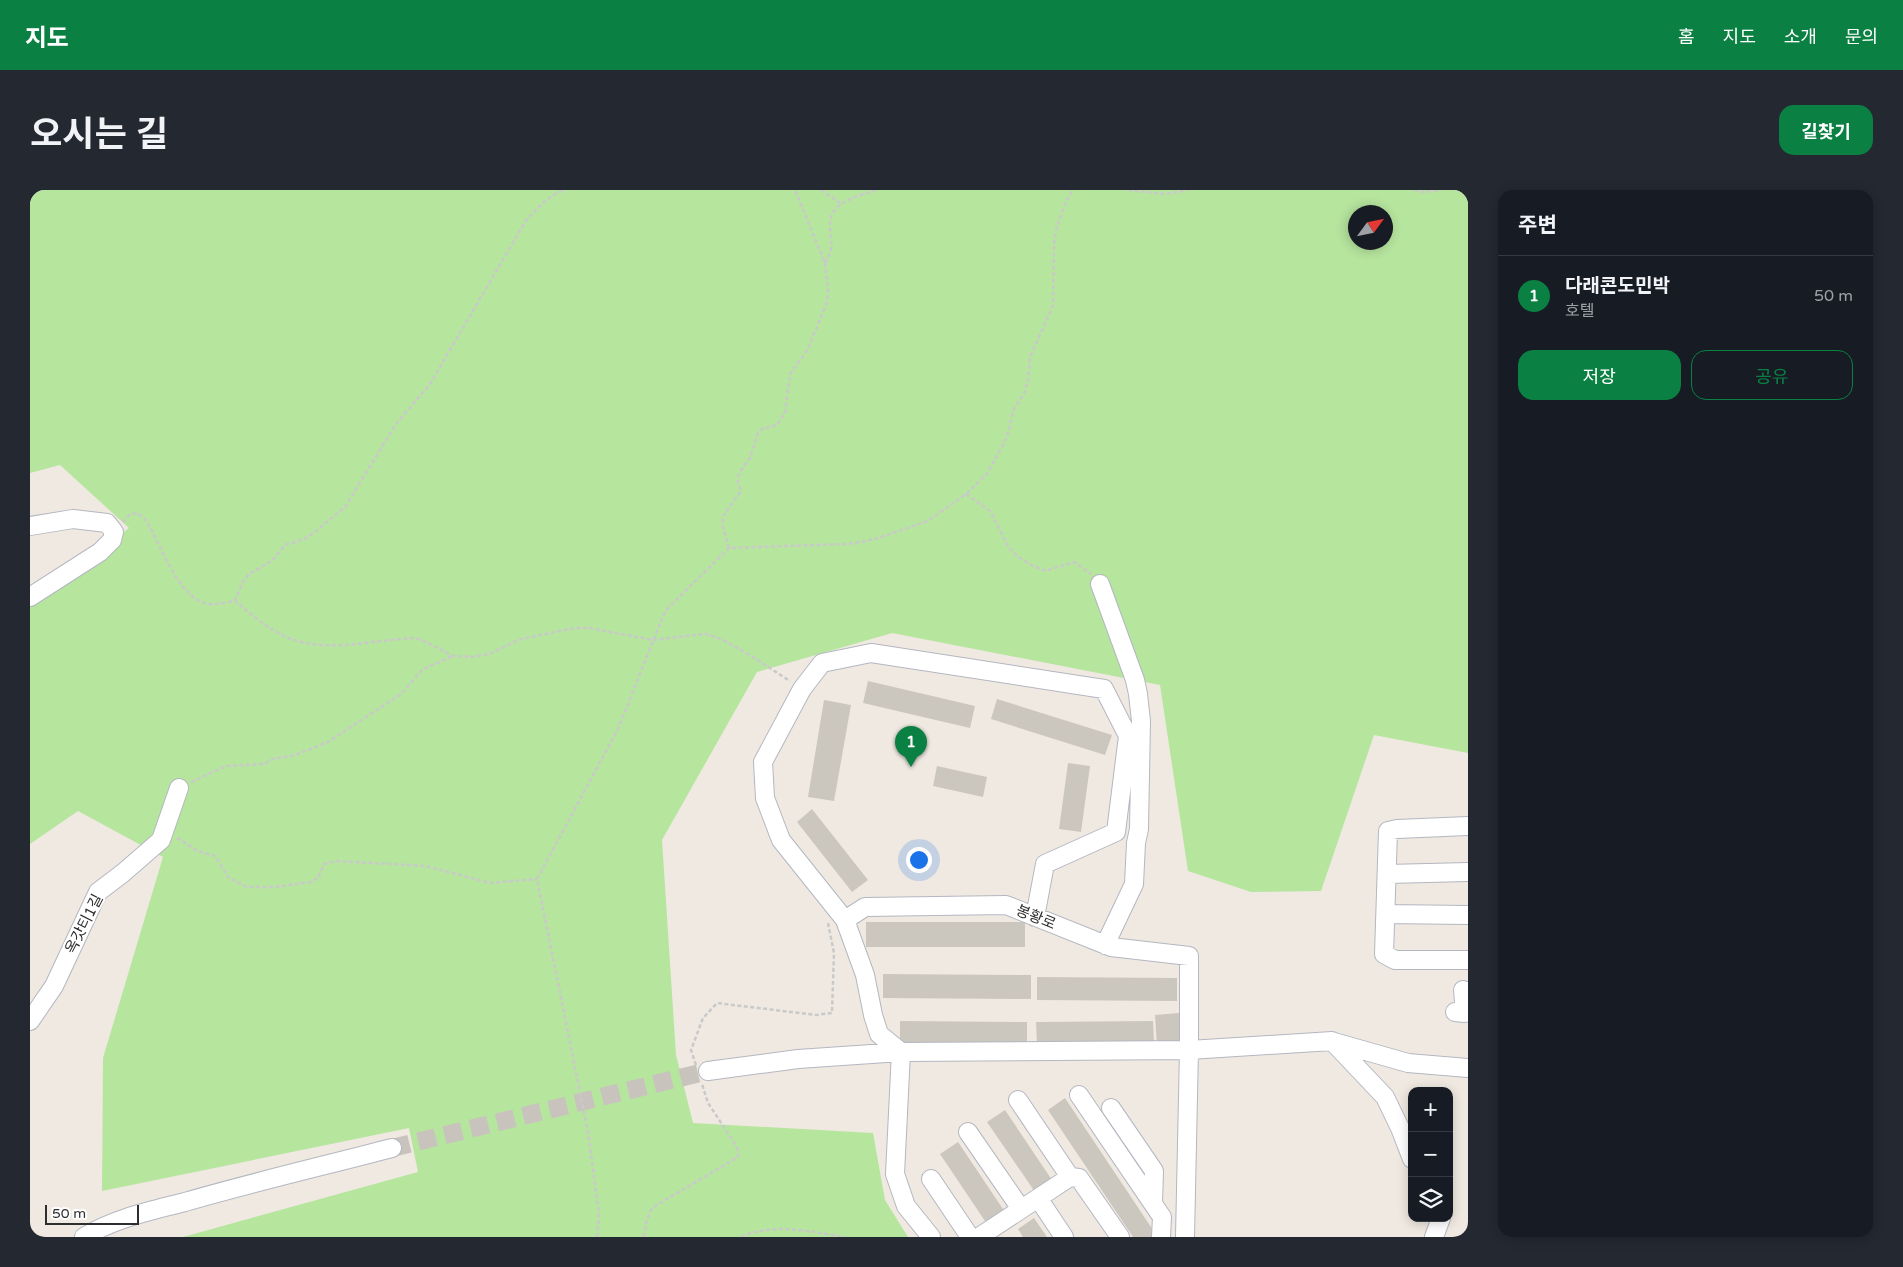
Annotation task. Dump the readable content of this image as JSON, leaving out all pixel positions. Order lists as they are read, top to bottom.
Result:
{
  "streets": {
    "street": ["봉황로", "옥갓티1길"]
  },
  "scale_bar": "50 m",
  "north": "top right",
  "page": {
    "header": "지도",
    "nav": [
      "홈",
      "지도",
      "소개",
      "문의"
    ],
    "title": "오시는 길",
    "buttons": [
      "길찾기",
      ["저장", "공유"]
    ],
    "heading": "주변",
    "list": [
      {
        "mark": "1",
        "name": "다래콘도민박",
        "note": "호텔",
        "value": "50 m"
      }
    ],
    "pins": "1",
    "map_buttons": ["+", "−"],
    "scale": "50 m"
  }
}
